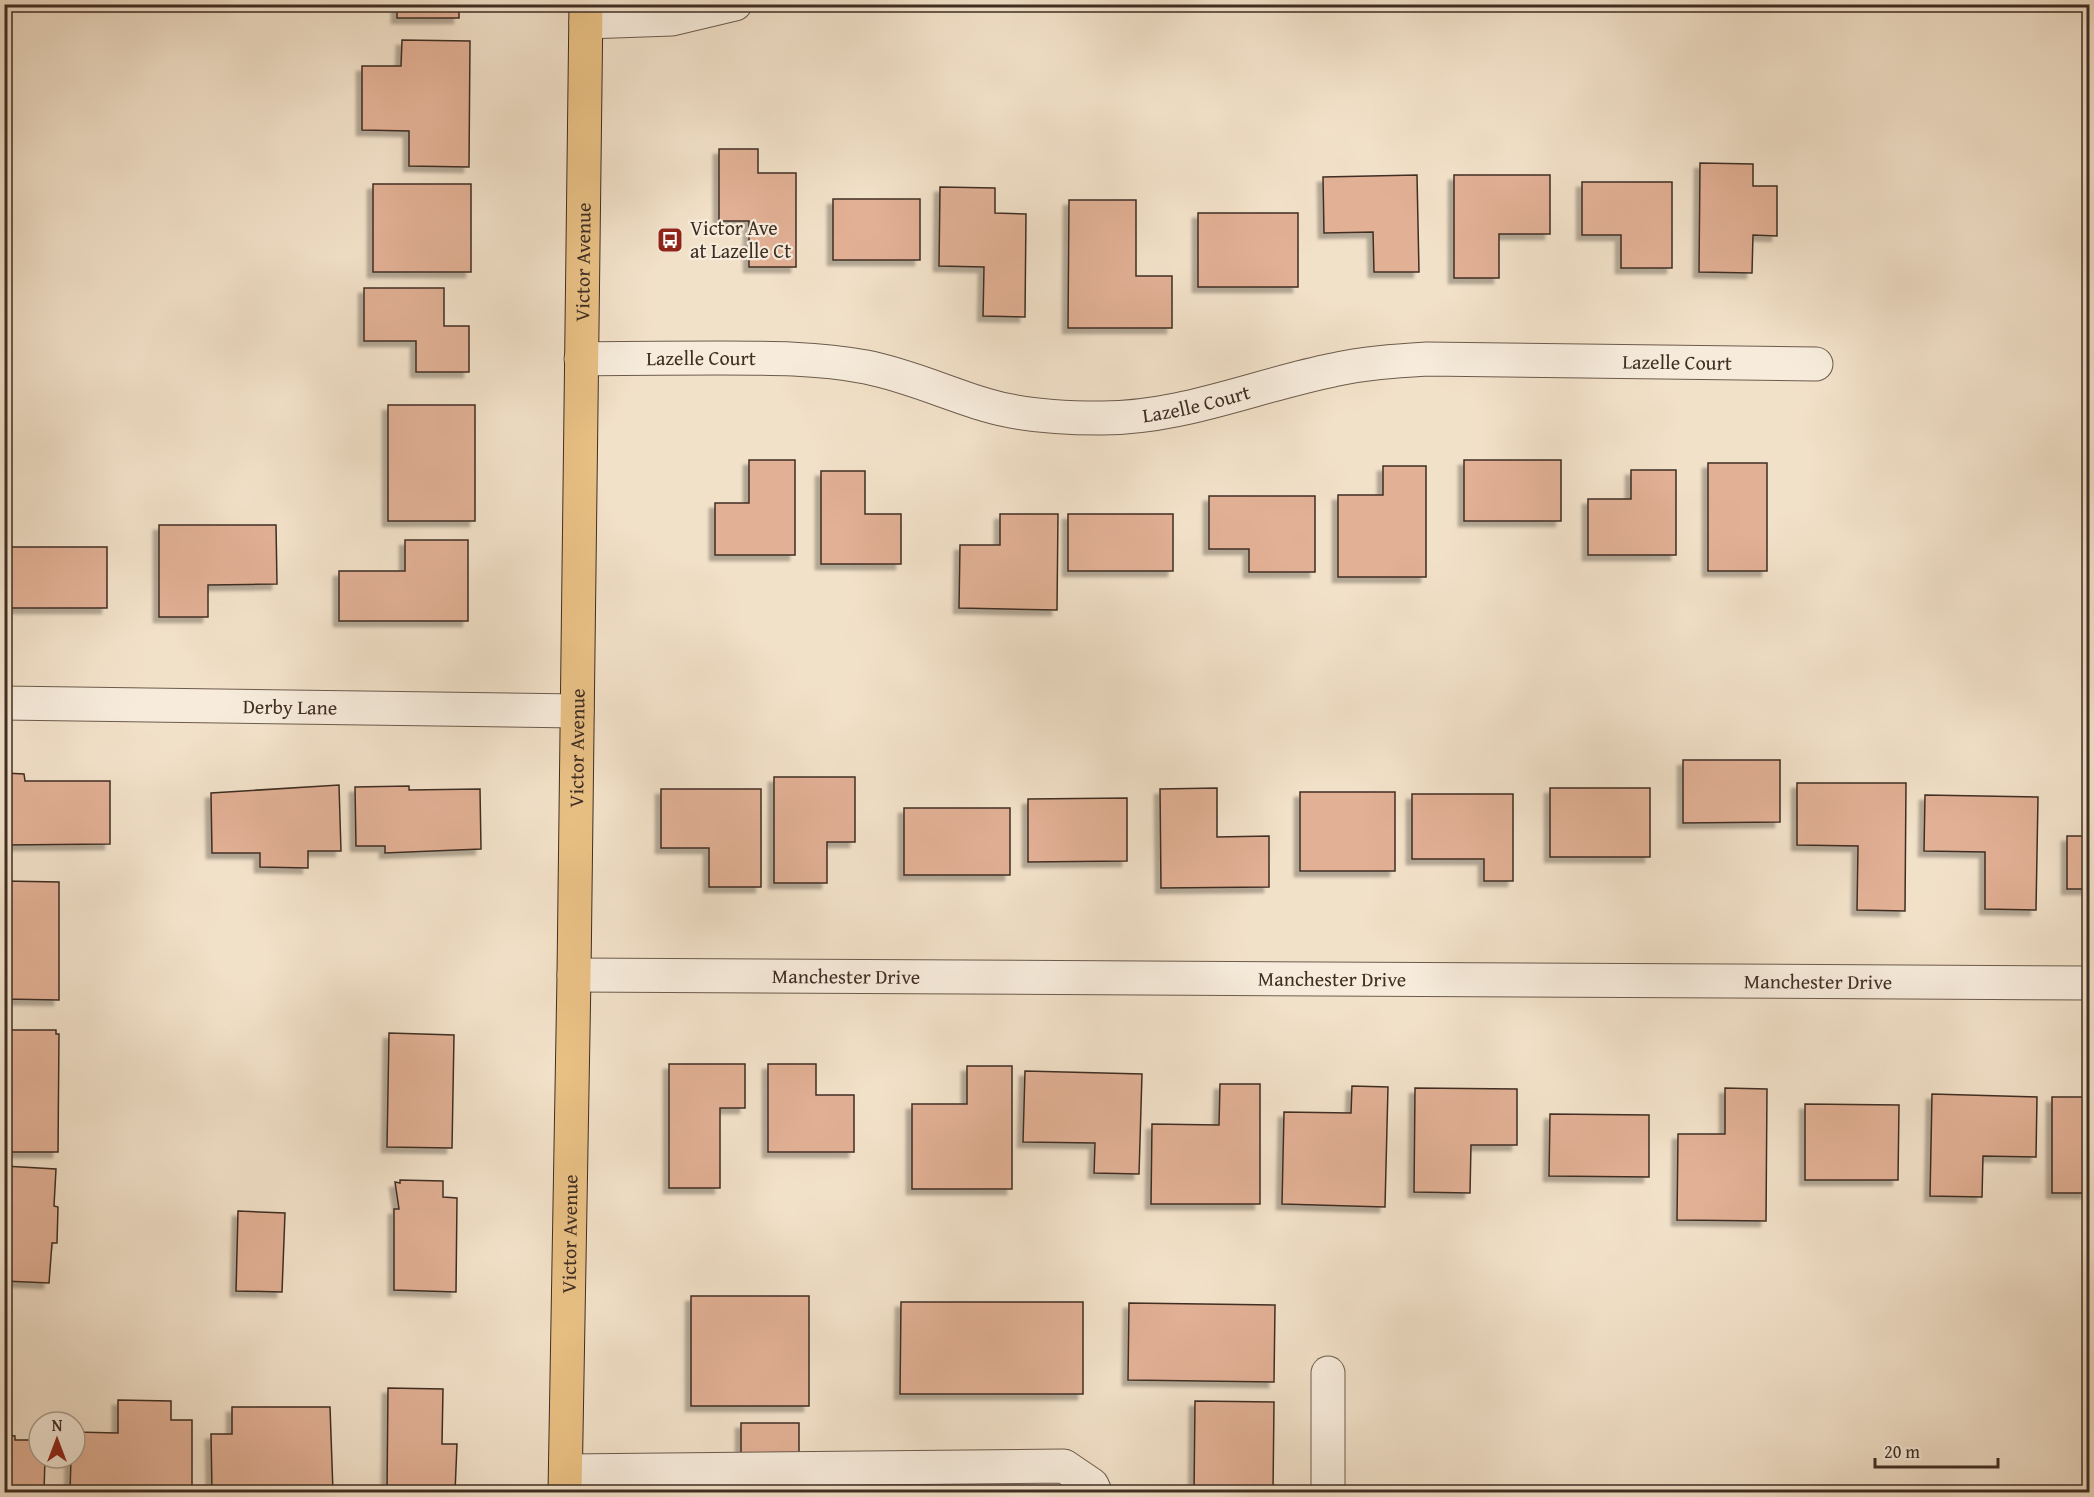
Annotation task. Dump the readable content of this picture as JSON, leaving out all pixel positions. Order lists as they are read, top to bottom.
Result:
{
  "streets": {
    "main road": ["Victor Avenue"],
    "street": ["Lazelle Court", "Derby Lane", "Manchester Drive"]
  },
  "crossings": [
    ["Victor Avenue", "Lazelle Court"],
    ["Victor Avenue", "Derby Lane"],
    ["Victor Avenue", "Manchester Drive"]
  ],
  "places": {
    "bus stop": ["Victor Ave at Lazelle Ct"]
  },
  "scale_bar": "20 m",
  "north": "top"
}
